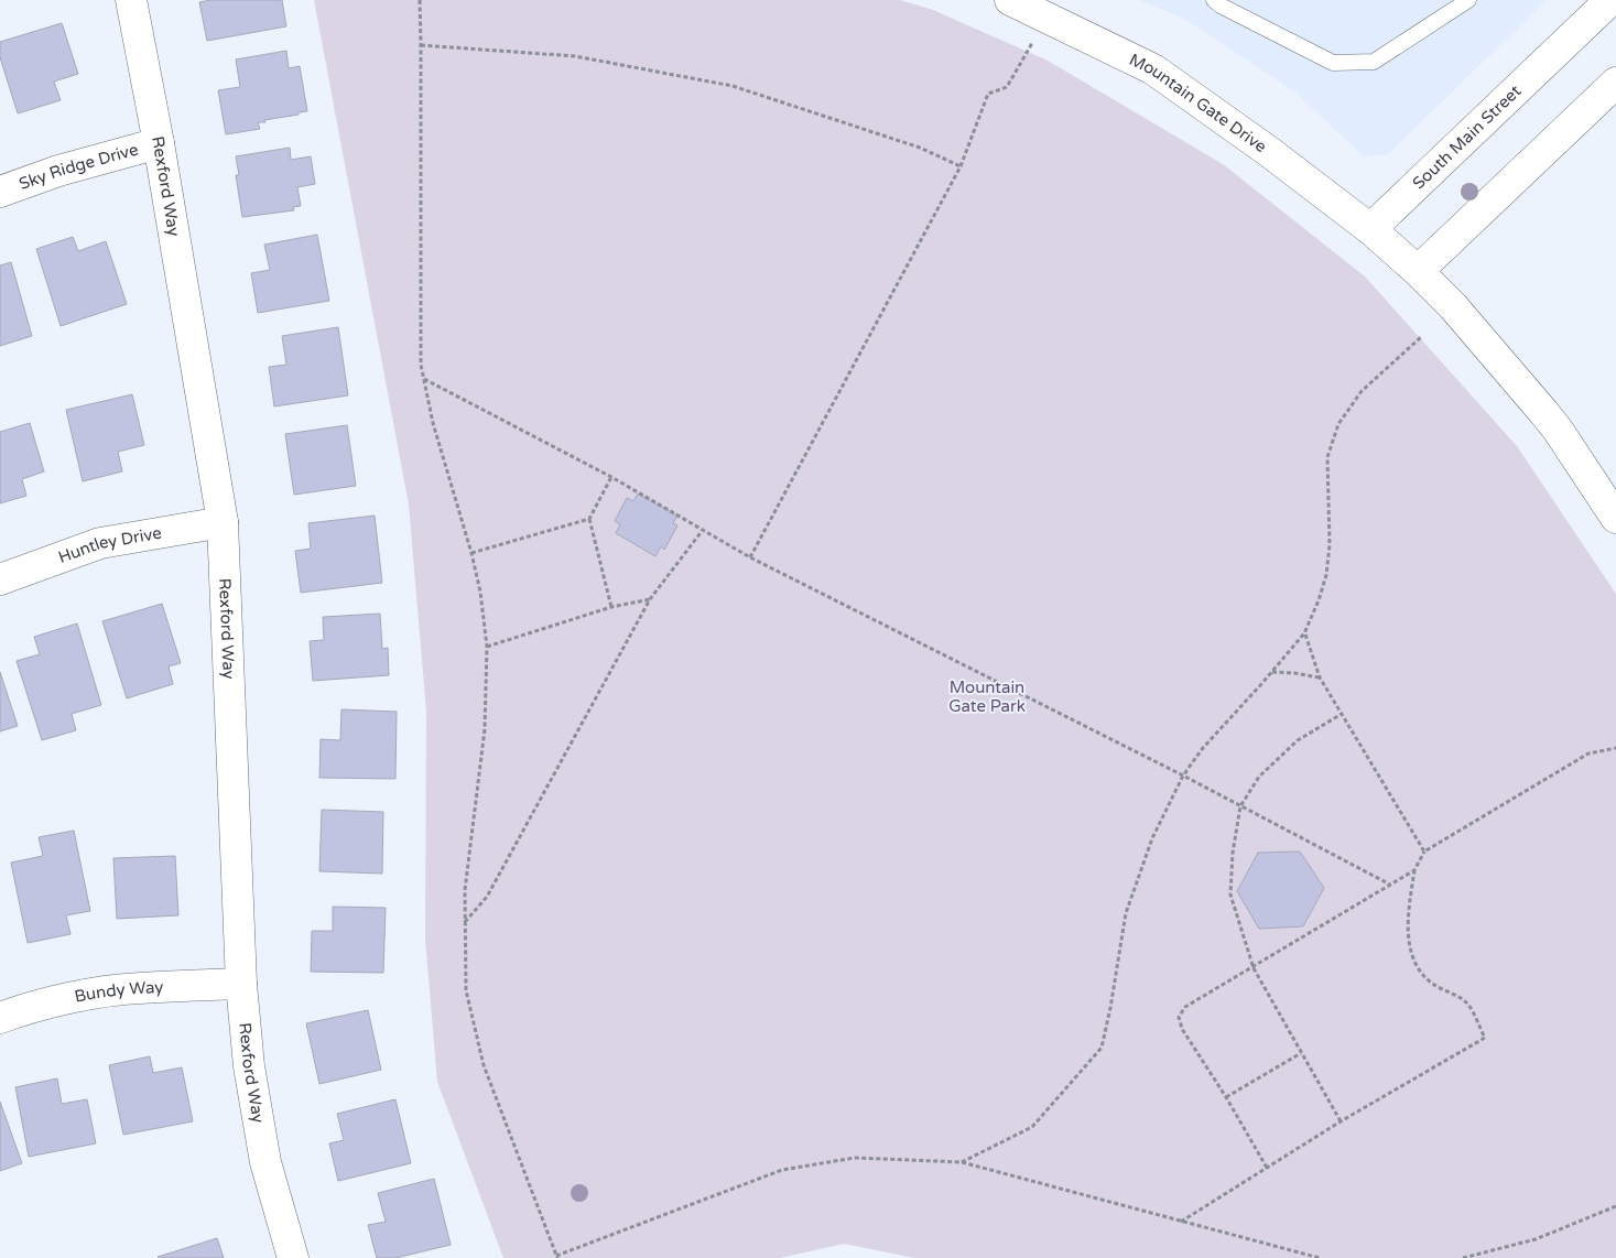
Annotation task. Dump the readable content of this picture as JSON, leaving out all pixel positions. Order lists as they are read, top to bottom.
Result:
{
  "streets": {
    "street": [
      "Mountain Gate Drive",
      "South Main Street",
      "Sky Ridge Drive",
      "Rexford Way",
      "Huntley Drive",
      "Bundy Way"
    ]
  },
  "crossings": [
    ["Mountain Gate Drive", "South Main Street"],
    ["Sky Ridge Drive", "Rexford Way"],
    ["Rexford Way", "Huntley Drive"],
    ["Rexford Way", "Bundy Way"]
  ],
  "parks": ["Mountain Gate Park"]
}
